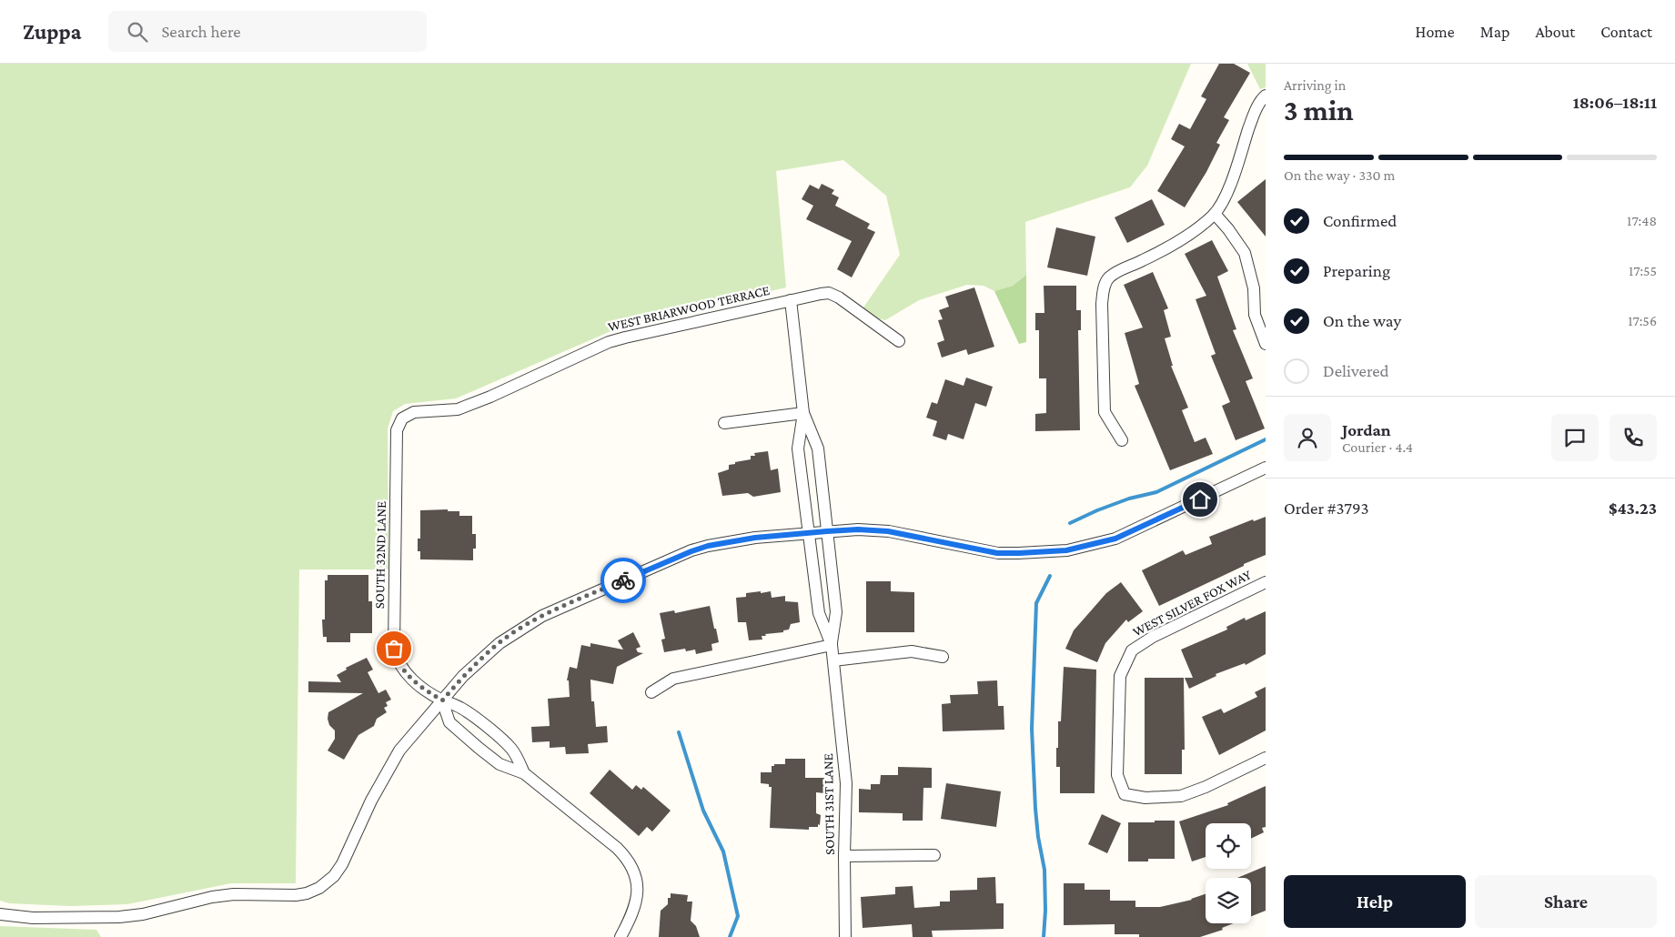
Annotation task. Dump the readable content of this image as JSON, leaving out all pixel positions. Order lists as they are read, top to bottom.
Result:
{
  "streets": {
    "street": [
      "WEST BRIARWOOD TERRACE",
      "SOUTH 32ND LANE",
      "WEST SILVER FOX WAY",
      "SOUTH 31ST LANE"
    ]
  },
  "crossings": [
    ["WEST BRIARWOOD TERRACE", "SOUTH 32ND LANE"],
    ["WEST BRIARWOOD TERRACE", "SOUTH 31ST LANE"]
  ],
  "page": {
    "header": "Zuppa",
    "search": "Search here",
    "nav": [
      "Home",
      "Map",
      "About",
      "Contact"
    ],
    "heading": ["3 min", "Arriving in", "18:06–18:11"],
    "panel": [
      "Jordan",
      "Courier · 4.4",
      "Order #3793",
      "$43.23"
    ],
    "bar": "On the way · 330 m",
    "list": [
      ["Confirmed", "17:48"],
      ["Preparing", "17:55"],
      ["On the way", "17:56"],
      "Delivered"
    ],
    "buttons": ["Help", "Share"]
  }
}
